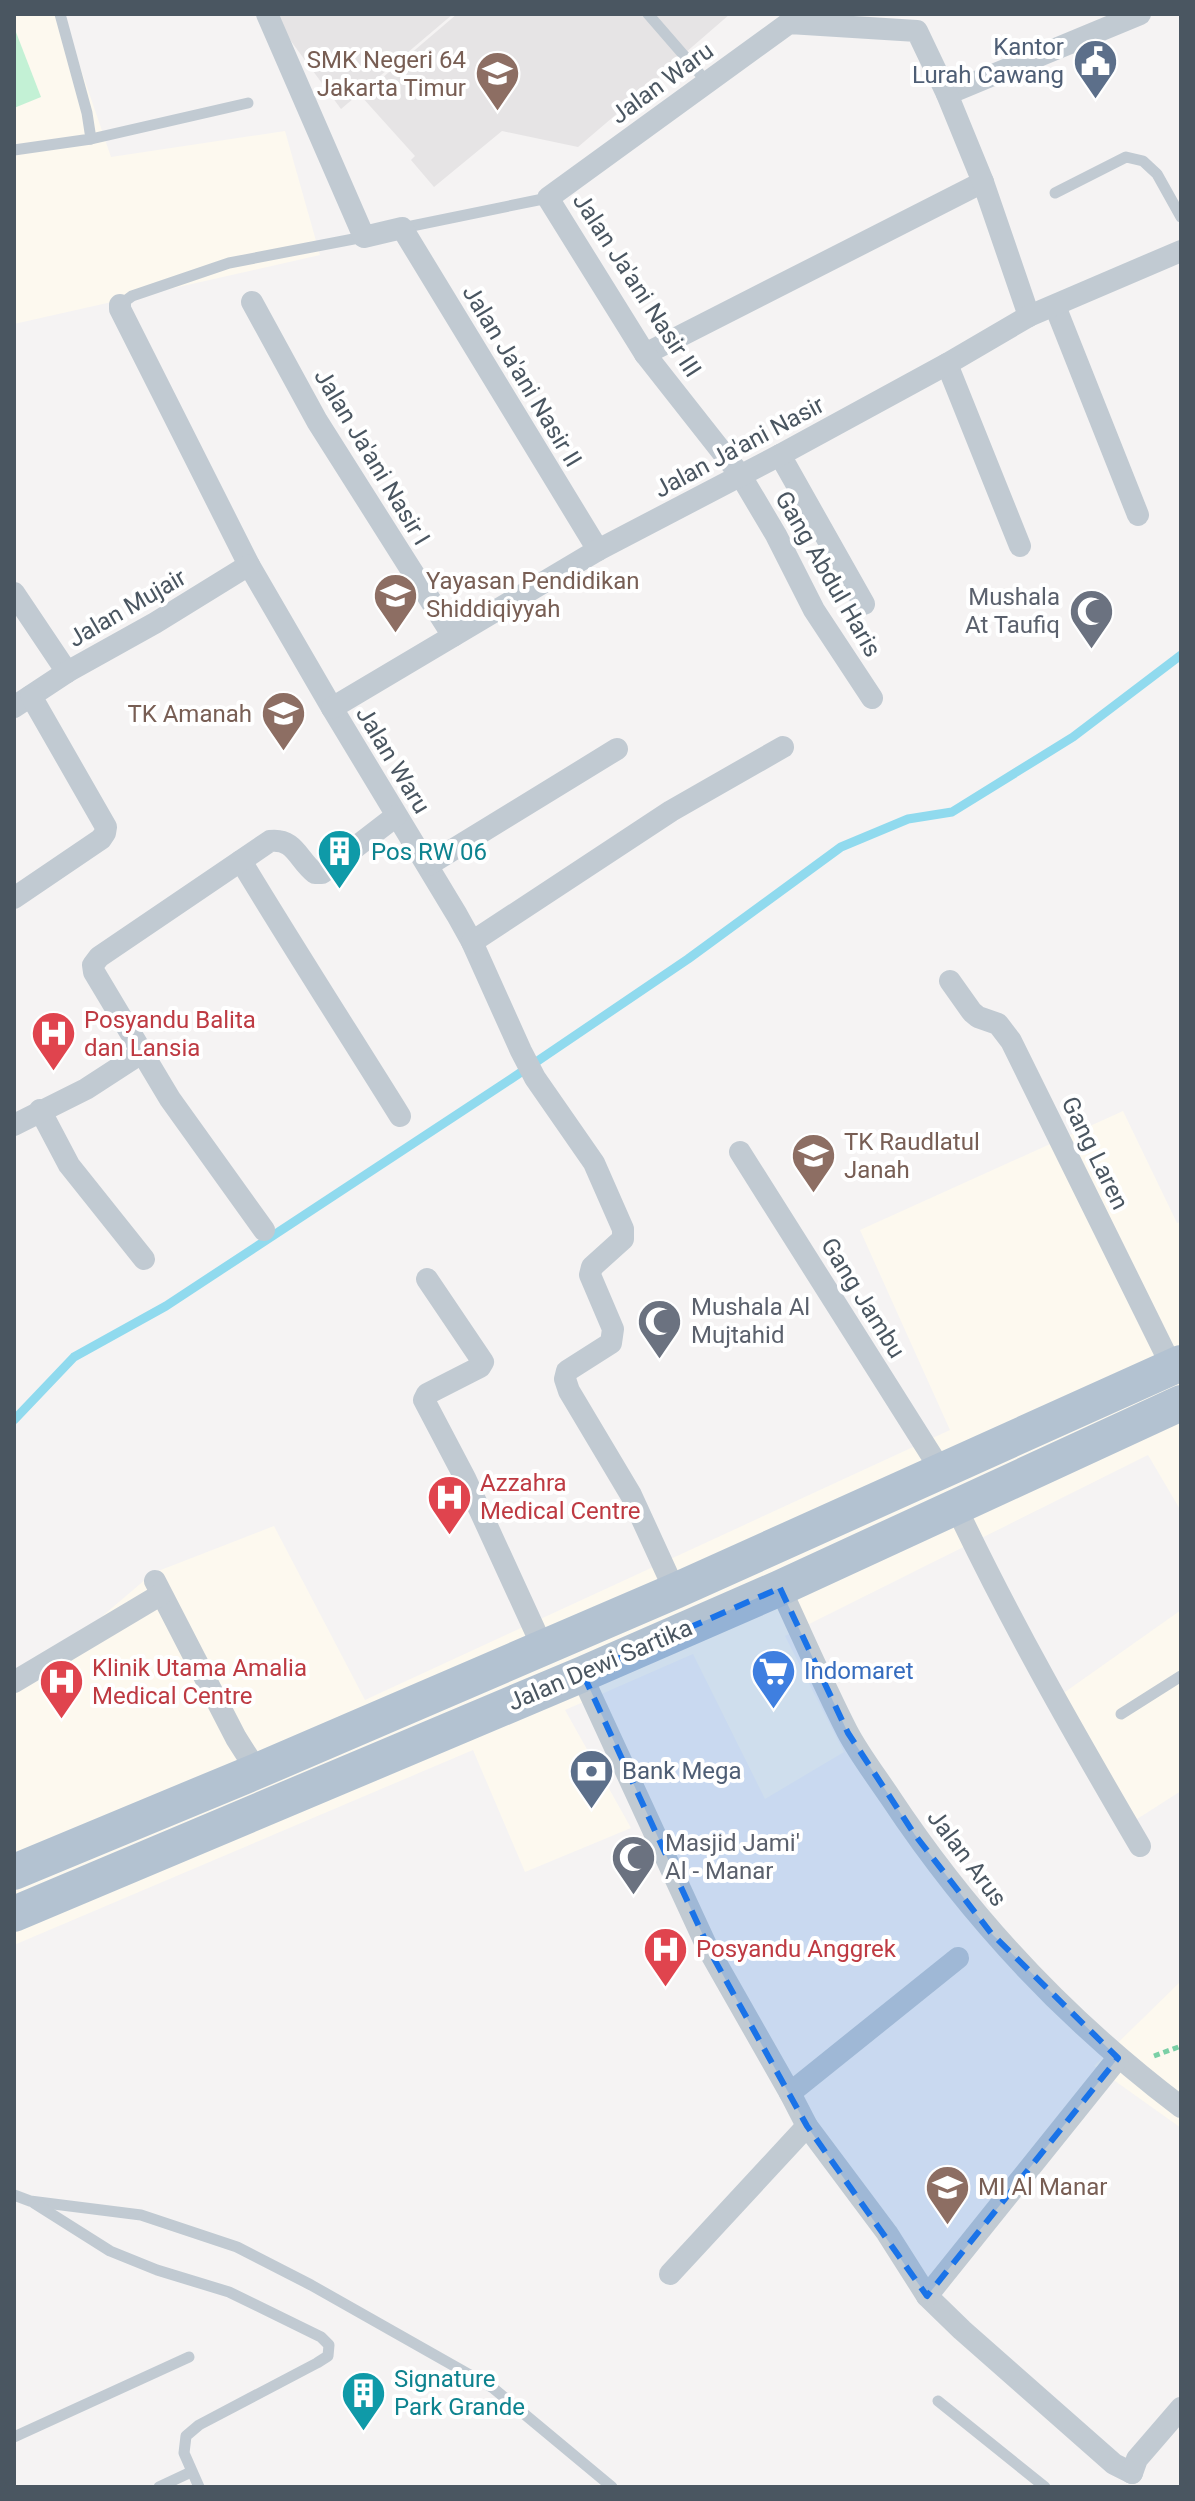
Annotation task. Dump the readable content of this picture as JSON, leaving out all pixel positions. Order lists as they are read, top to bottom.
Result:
{
  "streets": {
    "main road": ["Jalan Dewi Sartika"],
    "street": [
      "Jalan Waru",
      "Jalan Ja'ani Nasir III",
      "Jalan Ja'ani Nasir II",
      "Jalan Ja'ani Nasir",
      "Jalan Ja'ani Nasir I",
      "Gang Abdul Haris",
      "Jalan Mujair",
      "Gang Laren",
      "Gang Jambu",
      "Jalan Arus"
    ]
  },
  "crossings": [
    ["Jalan Waru", "Jalan Ja'ani Nasir III"],
    ["Jalan Waru", "Jalan Ja'ani Nasir"],
    ["Jalan Waru", "Jalan Mujair"],
    ["Jalan Waru", "Jalan Dewi Sartika"],
    ["Jalan Ja'ani Nasir III", "Jalan Ja'ani Nasir"],
    ["Jalan Ja'ani Nasir III", "Gang Abdul Haris"],
    ["Jalan Ja'ani Nasir II", "Jalan Ja'ani Nasir"],
    ["Jalan Ja'ani Nasir", "Jalan Ja'ani Nasir I"],
    ["Jalan Ja'ani Nasir", "Gang Abdul Haris"],
    ["Gang Laren", "Jalan Dewi Sartika"],
    ["Gang Jambu", "Jalan Dewi Sartika"],
    ["Jalan Dewi Sartika", "Jalan Arus"]
  ],
  "places": {
    "public building": ["Kantor Lurah Cawang"],
    "school or university": [
      "SMK Negeri 64 Jakarta Timur",
      "Yayasan Pendidikan Shiddiqiyyah",
      "TK Amanah",
      "TK Raudlatul Janah",
      "MI Al Manar"
    ],
    "mosque": ["Mushala At Taufiq", "Mushala Al Mujtahid", "Masjid Jami' Al - Manar"],
    "building": ["Pos RW 06", "Signature Park Grande"],
    "hospital": [
      "Posyandu Balita dan Lansia",
      "Azzahra Medical Centre",
      "Klinik Utama Amalia Medical Centre",
      "Posyandu Anggrek"
    ],
    "supermarket": ["Indomaret"],
    "bank": ["Bank Mega"]
  }
}
